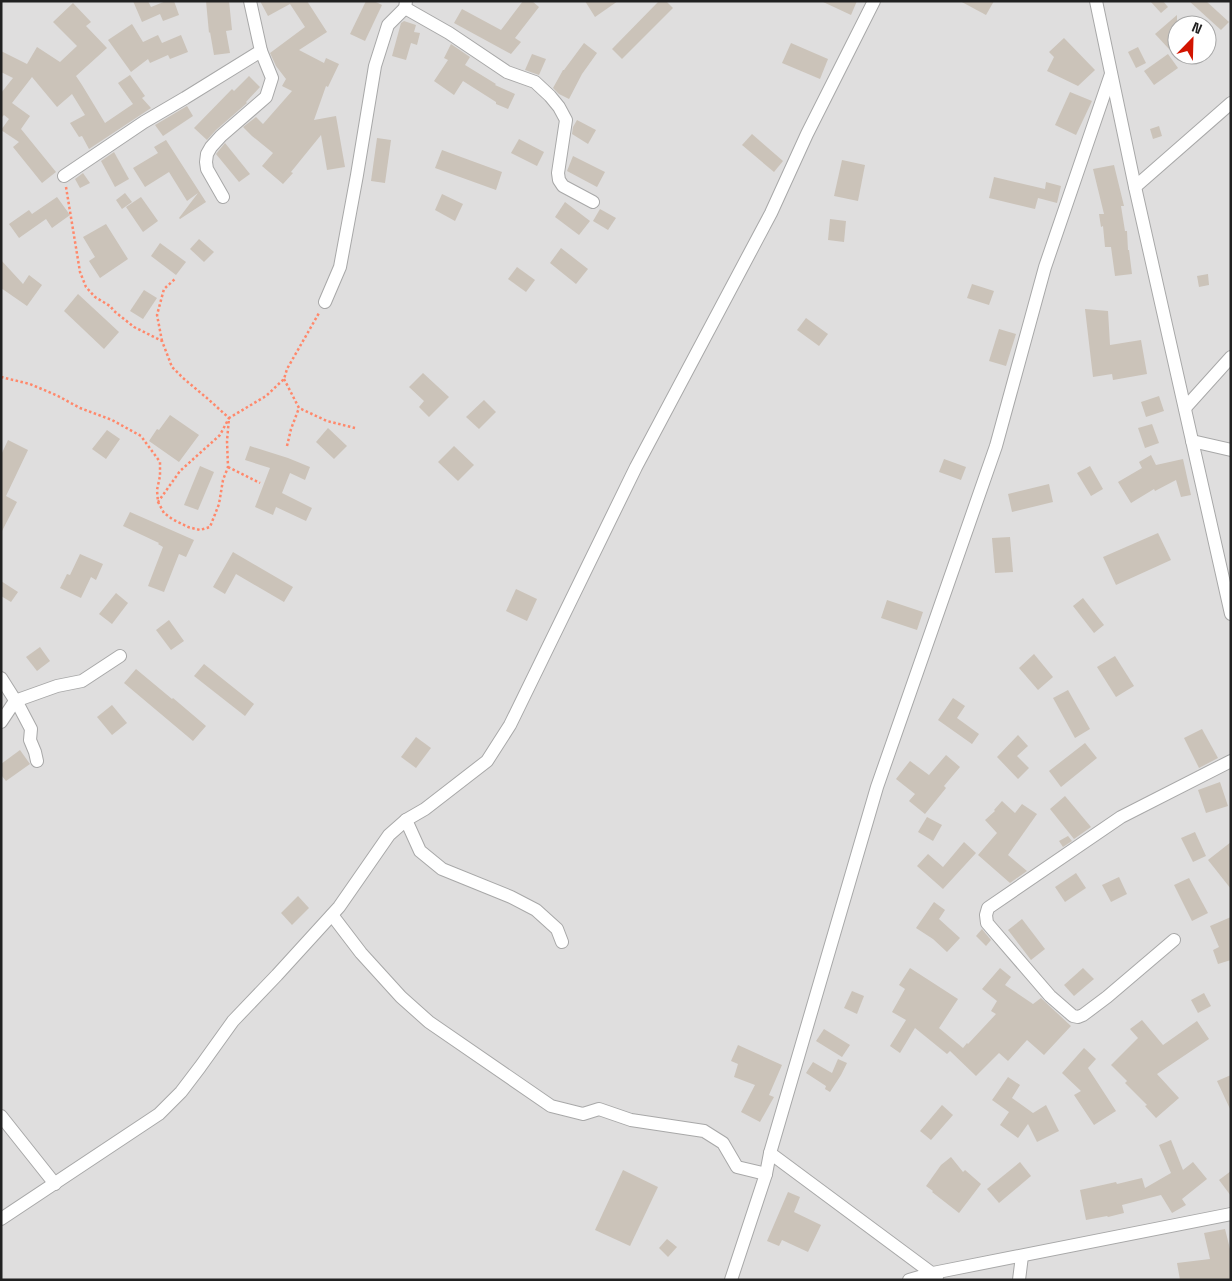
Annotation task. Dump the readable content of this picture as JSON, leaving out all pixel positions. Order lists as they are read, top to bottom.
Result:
{
  "north": "top right"
}
